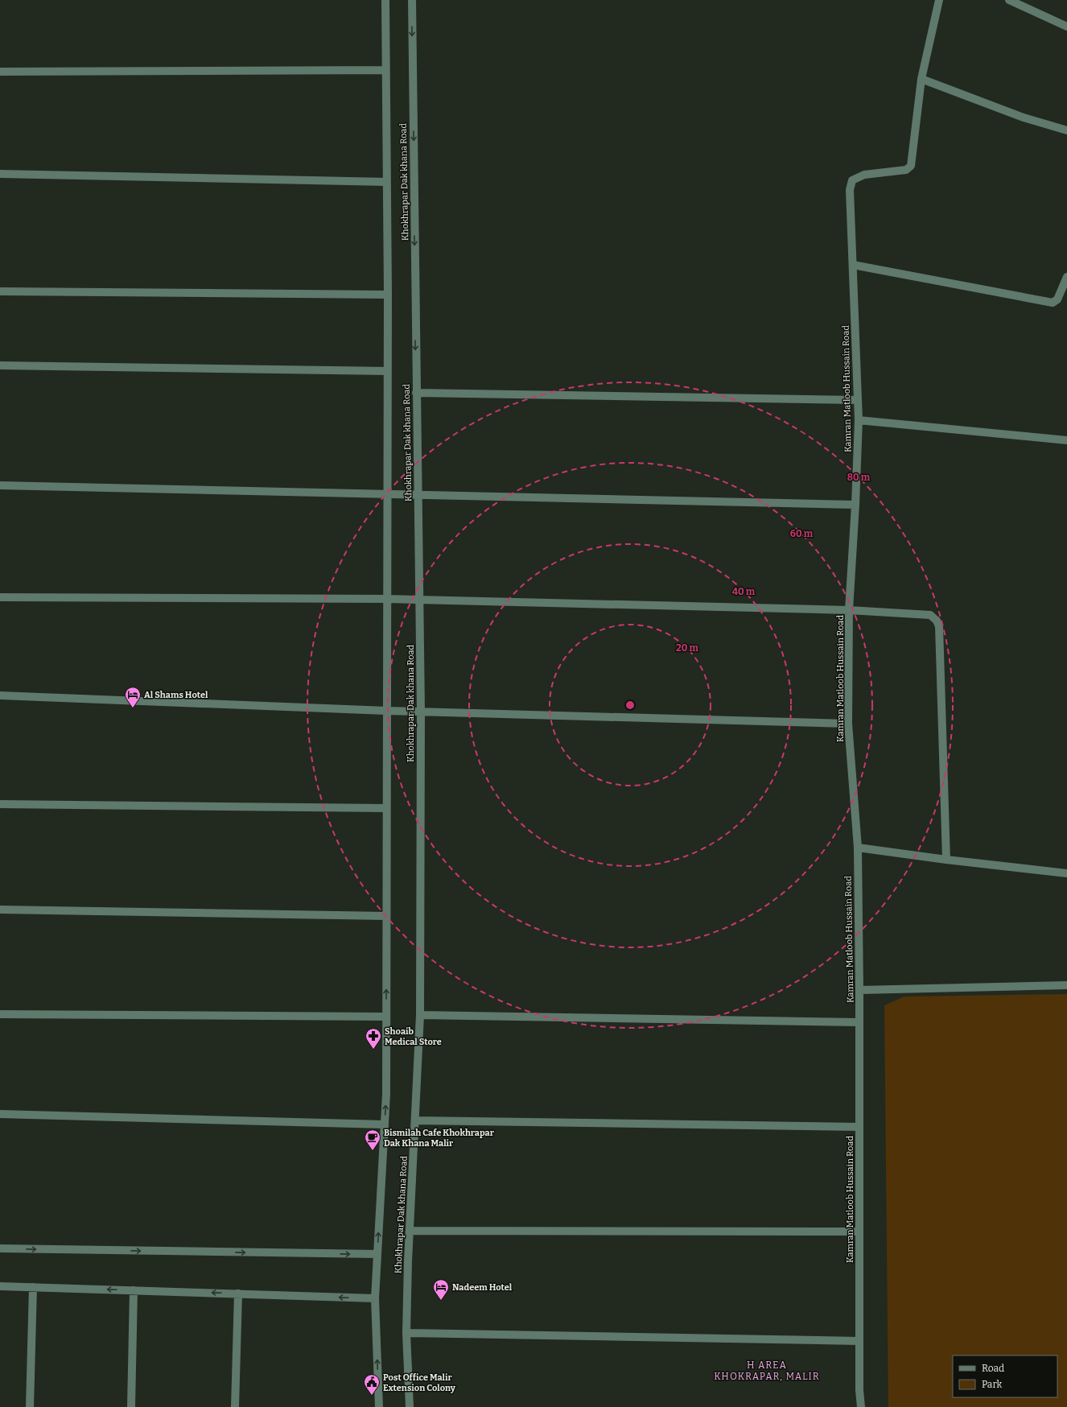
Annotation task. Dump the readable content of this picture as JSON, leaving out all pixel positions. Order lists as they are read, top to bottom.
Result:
{
  "streets": {
    "street": ["Khokhrapar Dak khana Road", "Kamran Matloob Hussain Road"]
  },
  "districts": ["H AREA KHOKRAPAR, MALIR"],
  "places": {
    "hotel": ["Al Shams Hotel", "Nadeem Hotel"],
    "pharmacy": ["Shoaib Medical Store"],
    "cafe": ["Bismilah Cafe Khokhrapar Dak Khana Malir"],
    "public building": ["Post Office Malir Extension Colony"]
  },
  "legend": ["Road", "Park"],
  "rings": [
    "80 m",
    "60 m",
    "40 m",
    "20 m"
  ]
}
